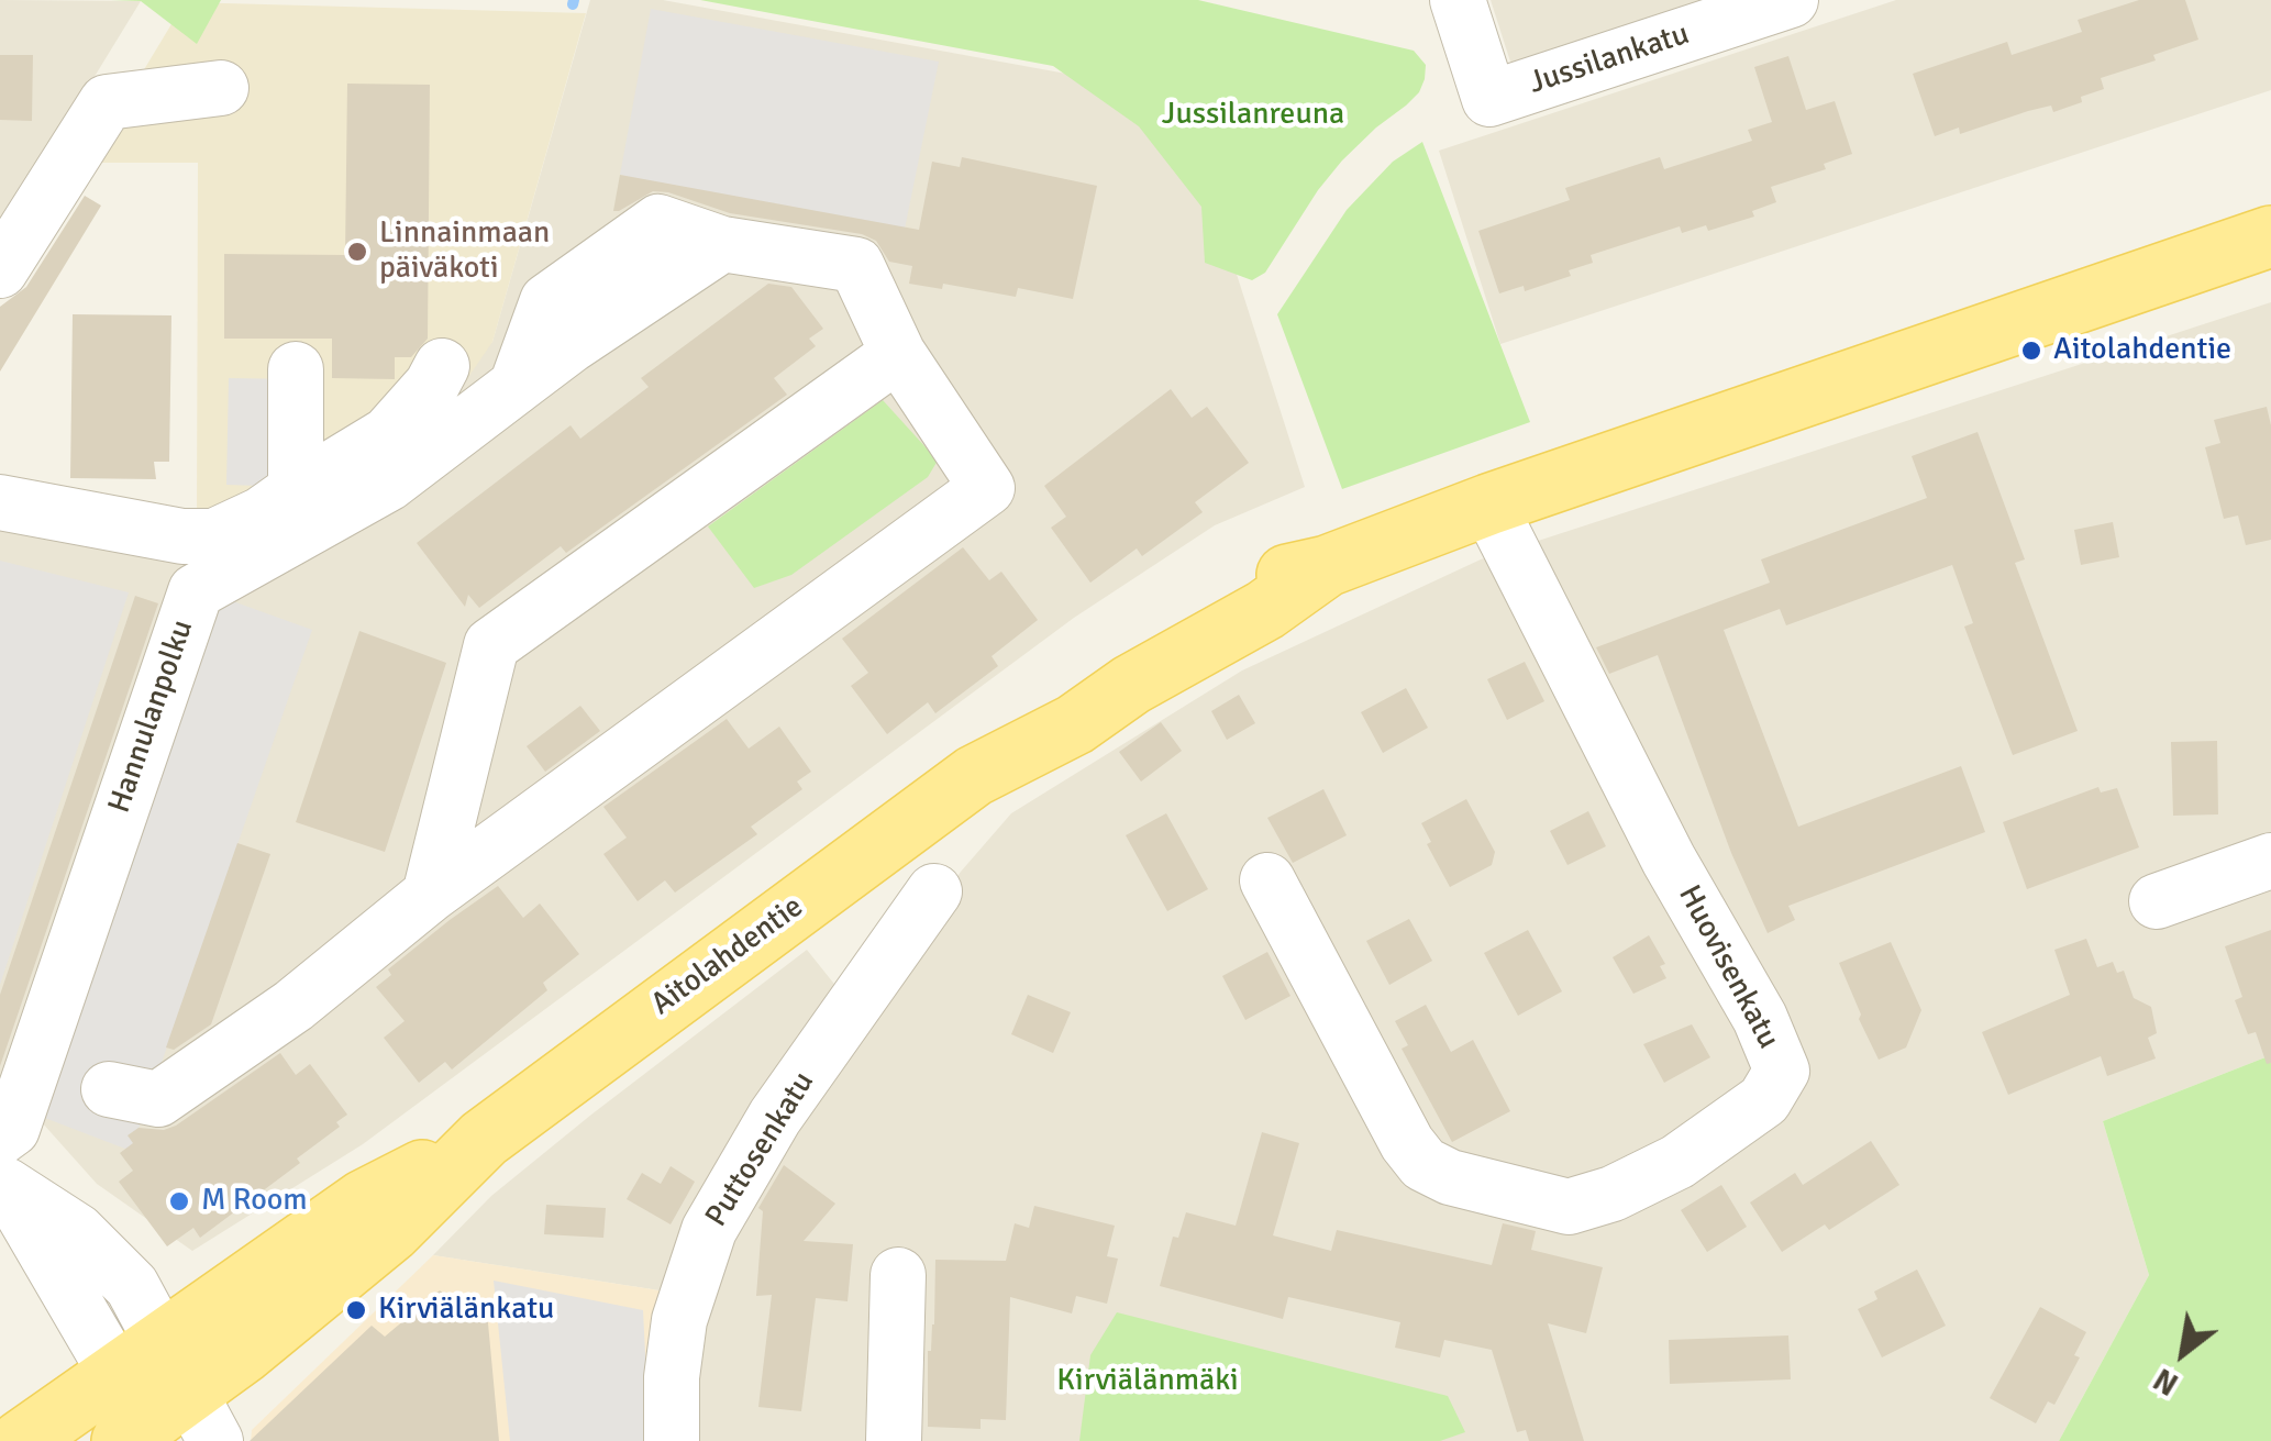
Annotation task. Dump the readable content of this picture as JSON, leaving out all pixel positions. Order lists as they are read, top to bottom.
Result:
{
  "streets": {
    "main road": ["Aitolahdentie"],
    "street": [
      "Jussilankatu",
      "Hannulanpolku",
      "Huovisenkatu",
      "Puttosenkatu"
    ]
  },
  "crossings": [
    ["Aitolahdentie", "Huovisenkatu"]
  ],
  "parks": ["Jussilanreuna", "Kirviälänmäki"],
  "places": [
    "Linnainmaan päiväkoti",
    "Aitolahdentie",
    "M Room",
    "Kirviälänkatu"
  ],
  "north": "bottom left"
}
